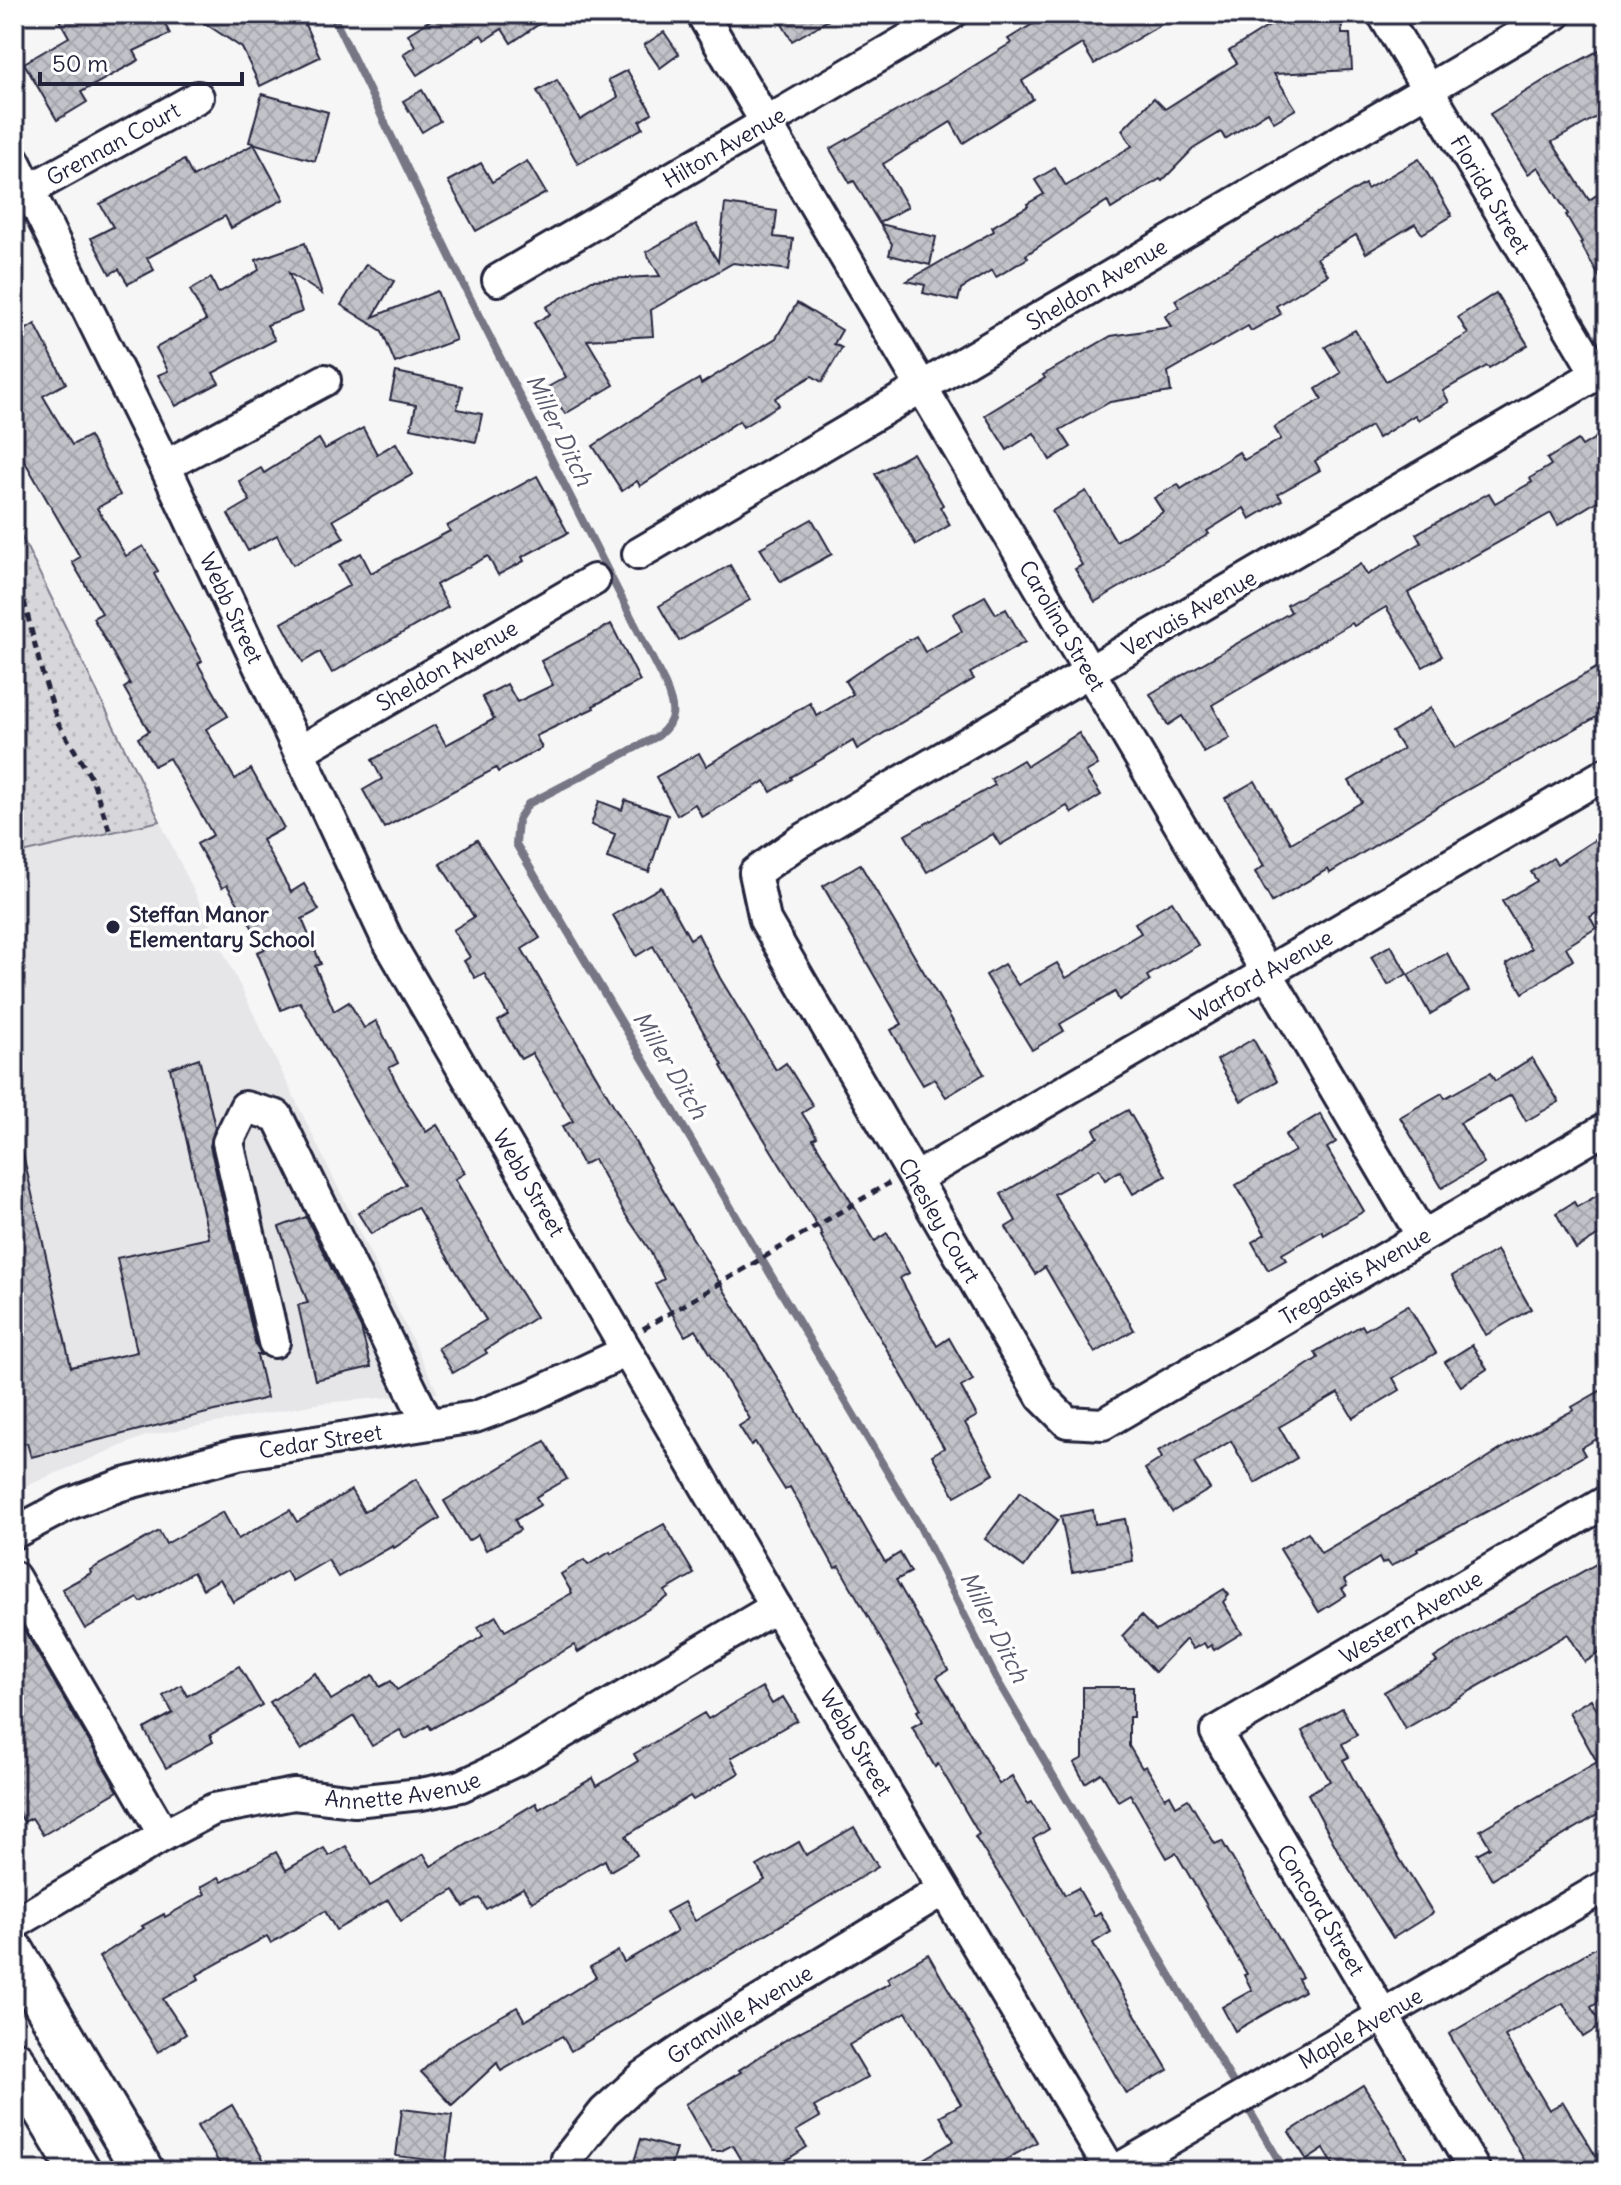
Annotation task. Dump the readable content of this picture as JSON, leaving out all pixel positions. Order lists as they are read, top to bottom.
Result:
{
  "streets": {
    "street": [
      "Grennan Court",
      "Hilton Avenue",
      "Florida Street",
      "Sheldon Avenue",
      "Webb Street",
      "Vervais Avenue",
      "Carolina Street",
      "Warford Avenue",
      "Chesley Court",
      "Tregaskis Avenue",
      "Cedar Street",
      "Western Avenue",
      "Annette Avenue",
      "Concord Street",
      "Granville Avenue",
      "Maple Avenue"
    ]
  },
  "crossings": [
    ["Grennan Court", "Webb Street"],
    ["Hilton Avenue", "Carolina Street"],
    ["Florida Street", "Sheldon Avenue"],
    ["Florida Street", "Vervais Avenue"],
    ["Sheldon Avenue", "Webb Street"],
    ["Sheldon Avenue", "Carolina Street"],
    ["Webb Street", "Cedar Street"],
    ["Webb Street", "Annette Avenue"],
    ["Webb Street", "Granville Avenue"],
    ["Webb Street", "Maple Avenue"],
    ["Vervais Avenue", "Carolina Street"],
    ["Vervais Avenue", "Chesley Court"],
    ["Carolina Street", "Warford Avenue"],
    ["Carolina Street", "Tregaskis Avenue"],
    ["Warford Avenue", "Chesley Court"],
    ["Chesley Court", "Tregaskis Avenue"],
    ["Western Avenue", "Concord Street"],
    ["Concord Street", "Maple Avenue"]
  ],
  "water": ["Miller Ditch"],
  "places": ["Steffan Manor Elementary School"],
  "scale_bar": "50 m"
}
